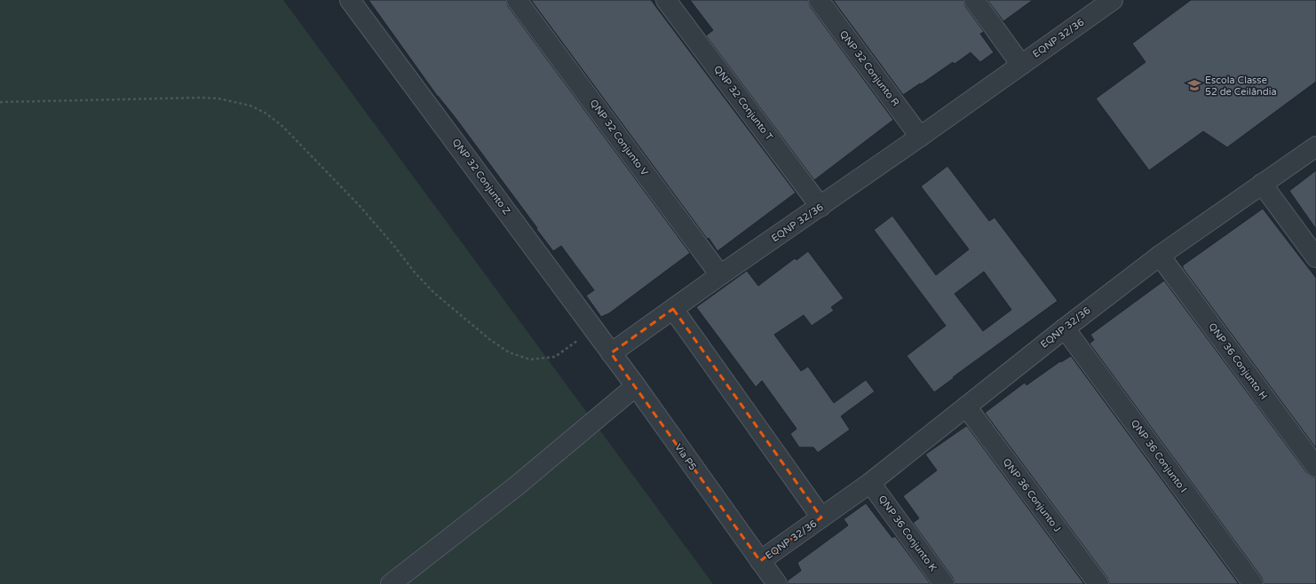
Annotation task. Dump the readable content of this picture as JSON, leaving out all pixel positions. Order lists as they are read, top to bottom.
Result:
{
  "streets": {
    "street": [
      "EQNP 32/36",
      "QNP 32 Conjunto R",
      "QNP 32 Conjunto T",
      "QNP 32 Conjunto V",
      "QNP 32 Conjunto Z",
      "QNP 36 Conjunto H",
      "QNP 36 Conjunto I",
      "Via P5",
      "QNP 36 Conjunto J",
      "QNP 36 Conjunto K"
    ]
  },
  "crossings": [
    ["EQNP 32/36", "QNP 32 Conjunto R"],
    ["EQNP 32/36", "QNP 32 Conjunto T"],
    ["EQNP 32/36", "QNP 32 Conjunto V"],
    ["EQNP 32/36", "QNP 32 Conjunto Z"],
    ["EQNP 32/36", "QNP 36 Conjunto H"],
    ["EQNP 32/36", "QNP 36 Conjunto I"],
    ["EQNP 32/36", "Via P5"],
    ["EQNP 32/36", "QNP 36 Conjunto J"],
    ["EQNP 32/36", "QNP 36 Conjunto K"],
    ["QNP 32 Conjunto Z", "Via P5"]
  ],
  "places": {
    "school or university": ["Escola Classe 52 de Ceilândia"]
  }
}
